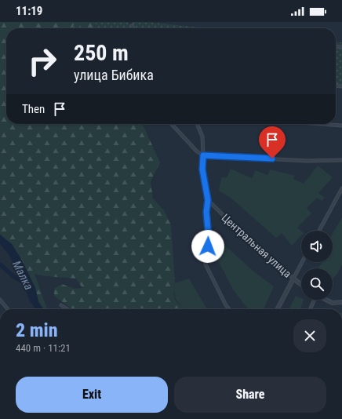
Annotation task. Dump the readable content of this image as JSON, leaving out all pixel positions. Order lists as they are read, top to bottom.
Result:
{
  "streets": {
    "street": ["Центральная улица"]
  },
  "water": ["Малка"],
  "page": {
    "status": "11:19",
    "turn": ["250 m", "улица Бибика"],
    "then": "Then",
    "heading": ["2 min", "440 m · 11:21"],
    "buttons": ["Exit", "Share"]
  }
}
